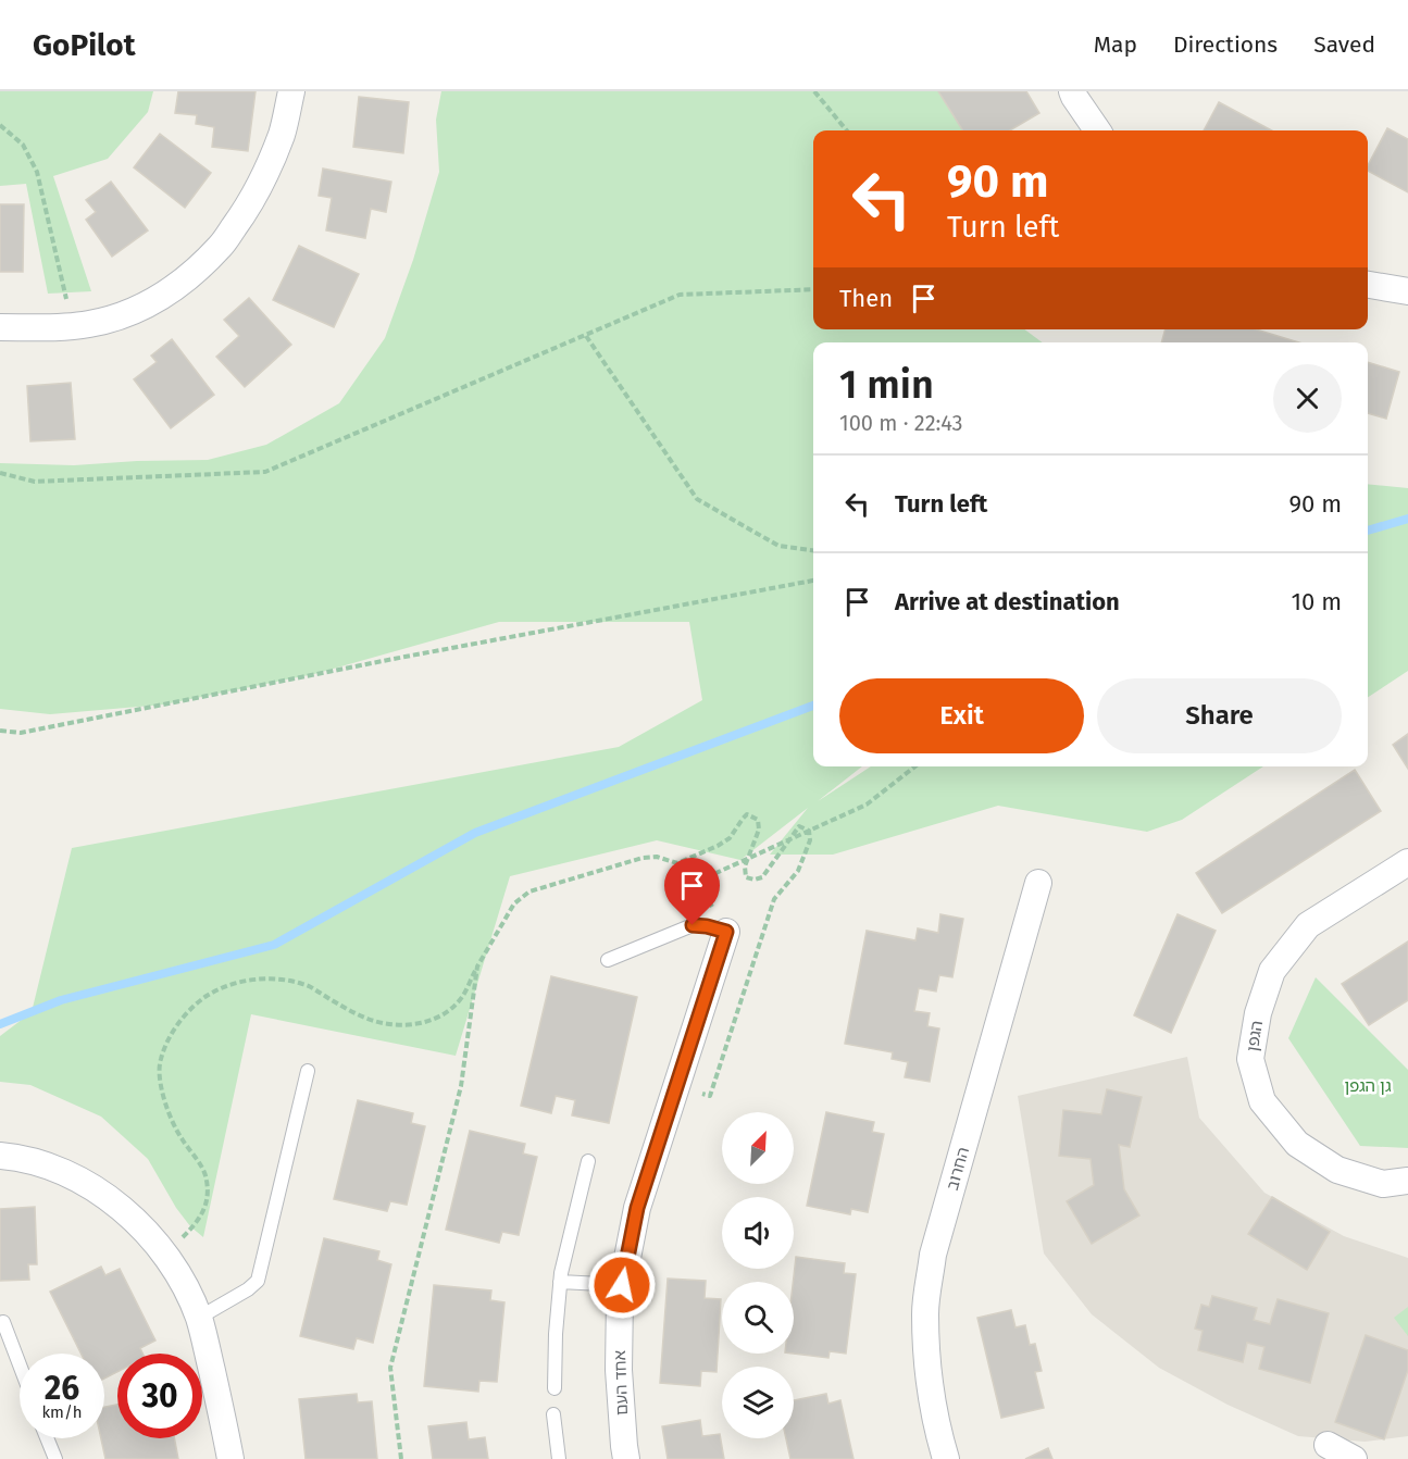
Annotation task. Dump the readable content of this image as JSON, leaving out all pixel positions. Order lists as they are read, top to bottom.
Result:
{
  "streets": {
    "street": ["הגפן", "החרוב", "אחד העם"]
  },
  "parks": ["גן הגפן"],
  "north": "top right",
  "page": {
    "header": "GoPilot",
    "nav": ["Map", "Directions", "Saved"],
    "turn": ["90 m", "Turn left"],
    "then": "Then",
    "heading": ["1 min", "100 m · 22:43"],
    "list": [
      {
        "name": "Turn left",
        "value": "90 m"
      },
      {
        "name": "Arrive at destination",
        "value": "10 m"
      }
    ],
    "buttons": ["Exit", "Share"],
    "speed": "26 km/h",
    "limit": "30"
  }
}
